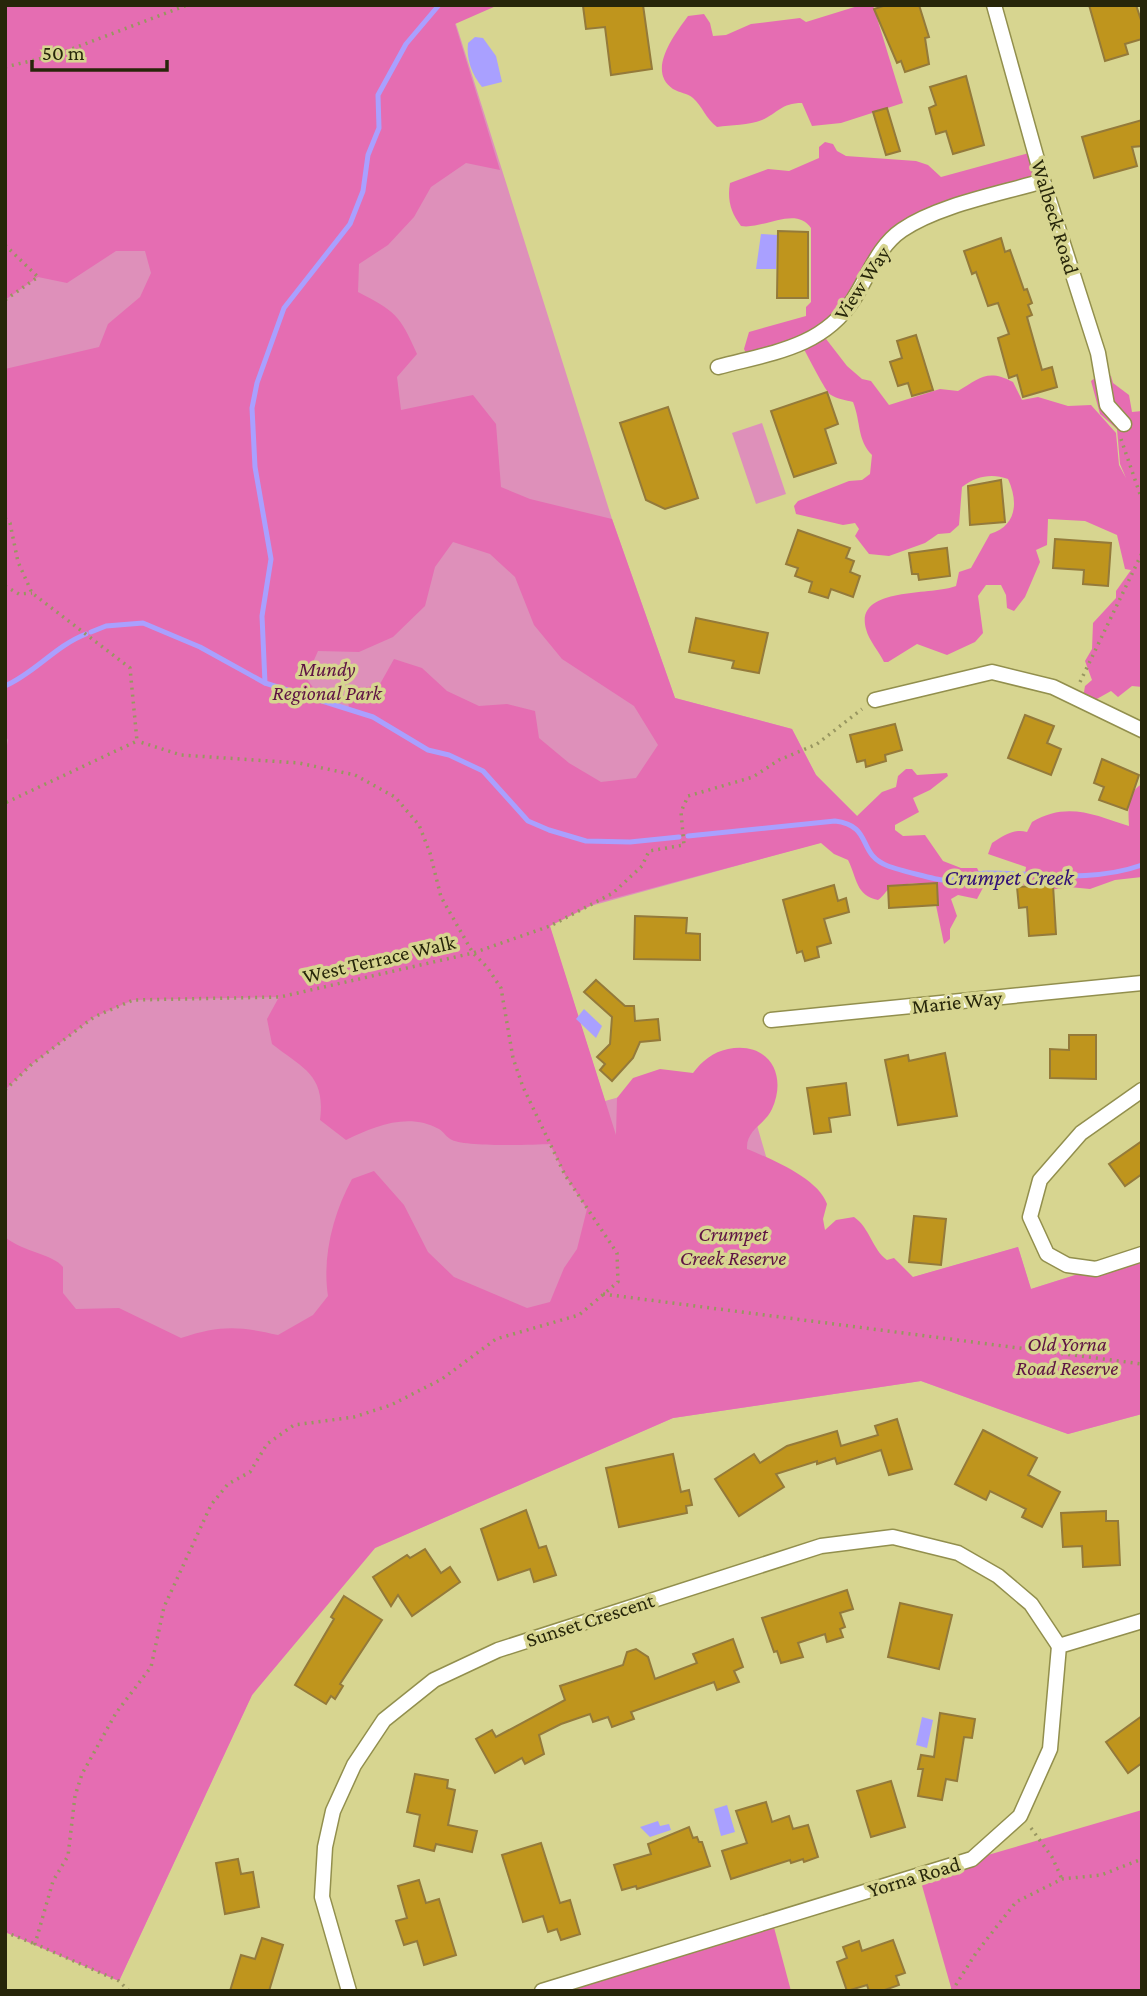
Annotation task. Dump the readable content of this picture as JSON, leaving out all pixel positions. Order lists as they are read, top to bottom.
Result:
{
  "streets": {
    "street": [
      "Walbeck Road",
      "View Way",
      "Marie Way",
      "Sunset Crescent",
      "Yorna Road"
    ],
    "path": ["West Terrace Walk"]
  },
  "crossings": [
    ["Walbeck Road", "View Way"],
    ["Sunset Crescent", "Yorna Road"]
  ],
  "water": ["Crumpet Creek"],
  "parks": ["Mundy Regional Park", "Crumpet Creek Reserve", "Old Yorna Road Reserve"],
  "scale_bar": "50 m"
}
